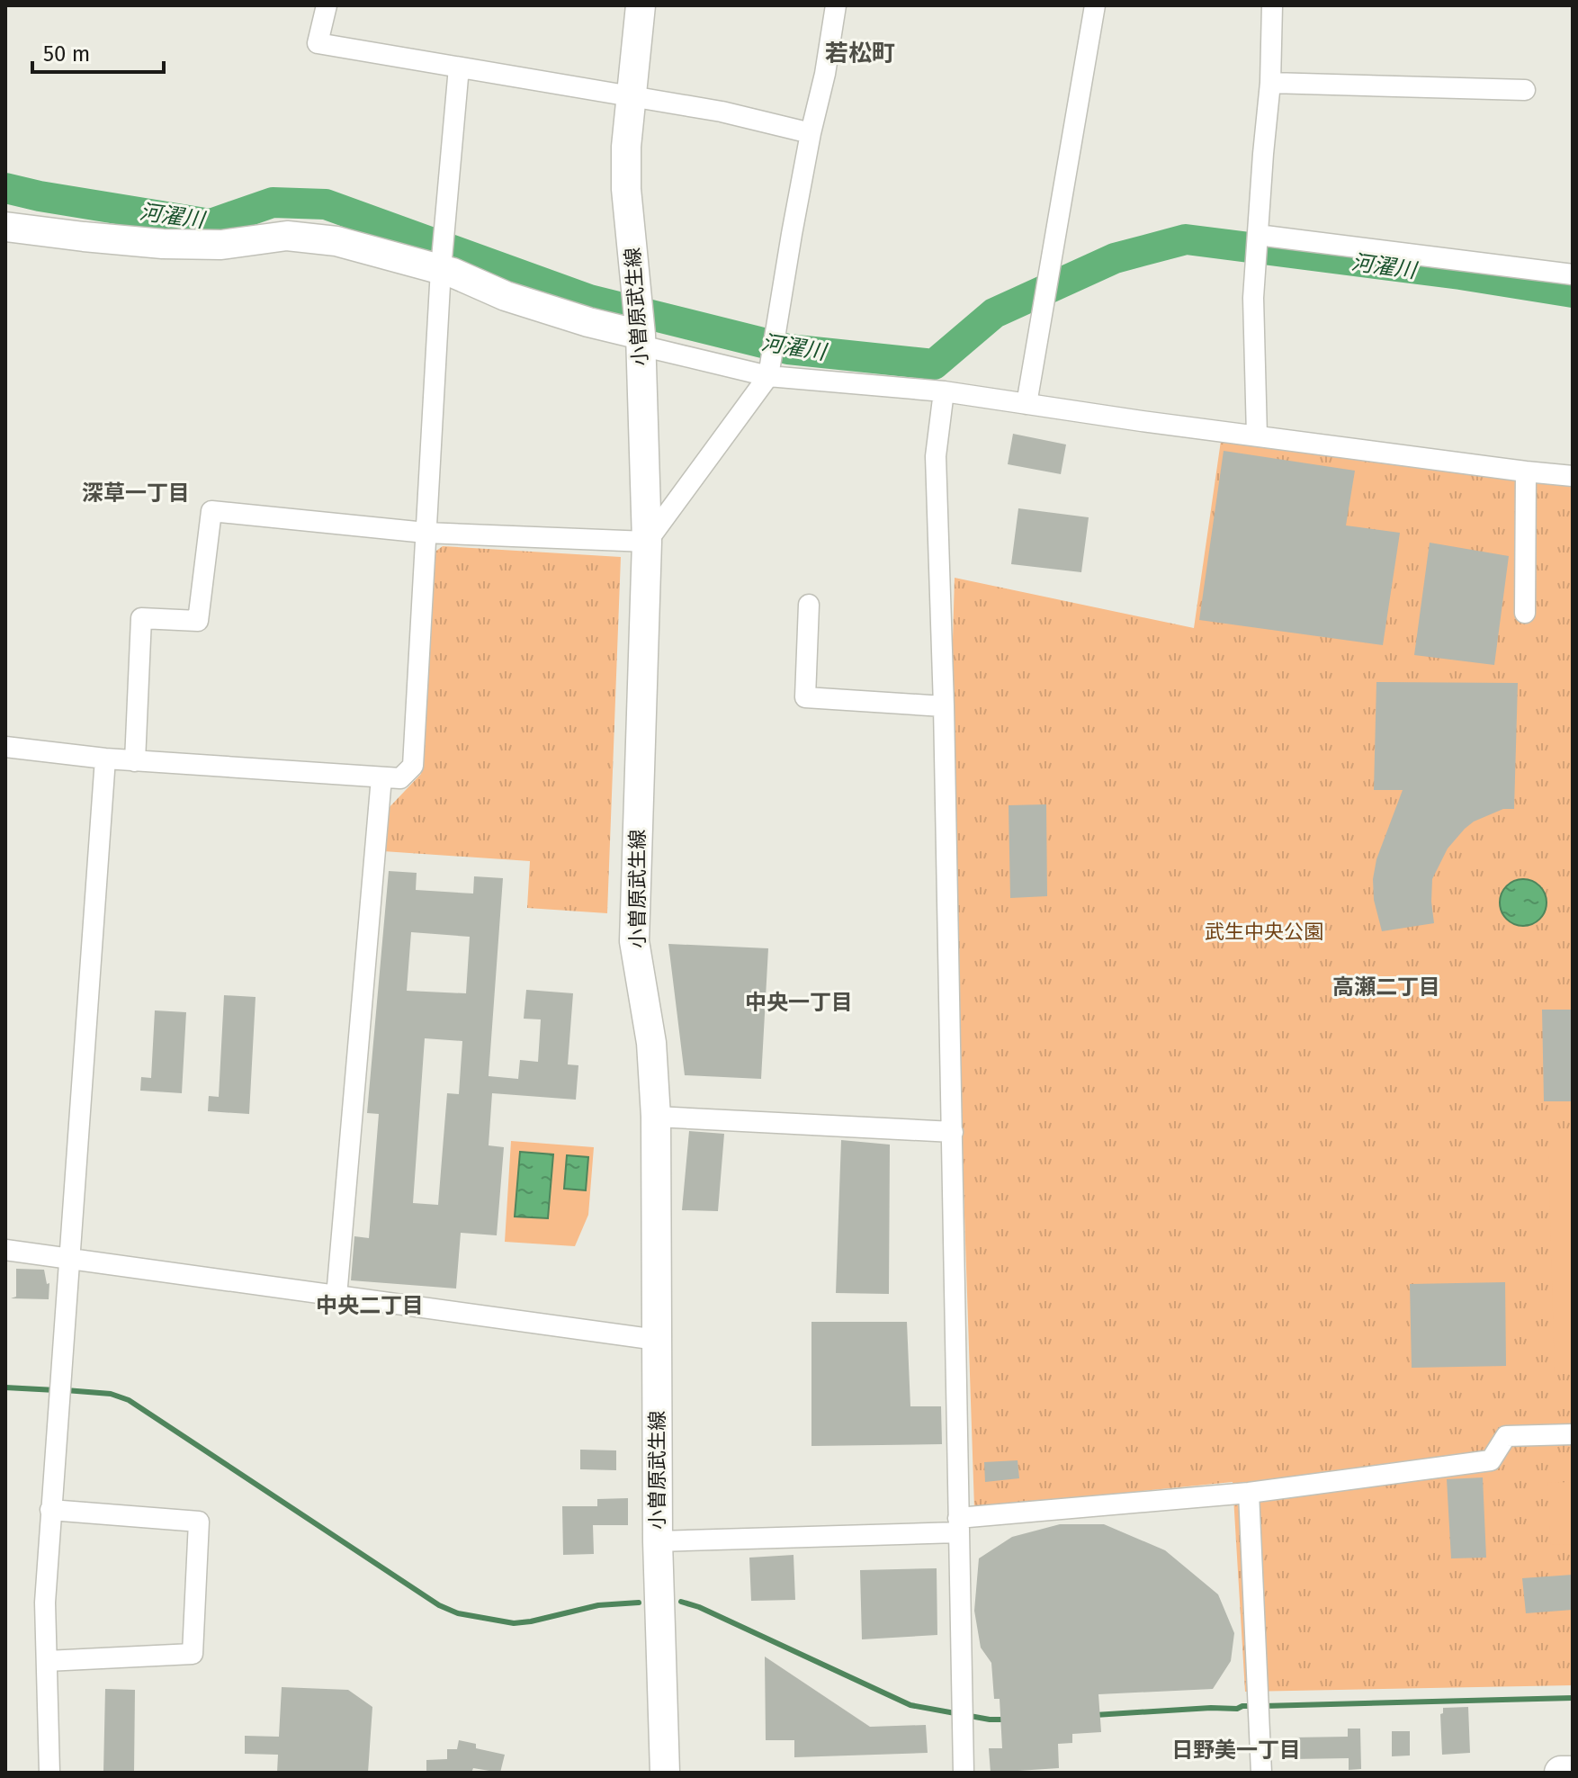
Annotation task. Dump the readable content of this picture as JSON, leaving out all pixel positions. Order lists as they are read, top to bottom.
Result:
{
  "streets": {
    "main road": ["小曽原武生線"]
  },
  "districts": [
    "若松町",
    "深草一丁目",
    "高瀬二丁目",
    "中央一丁目",
    "中央二丁目",
    "日野美一丁目"
  ],
  "water": ["河濯川"],
  "parks": ["武生中央公園"],
  "scale_bar": "50 m"
}
